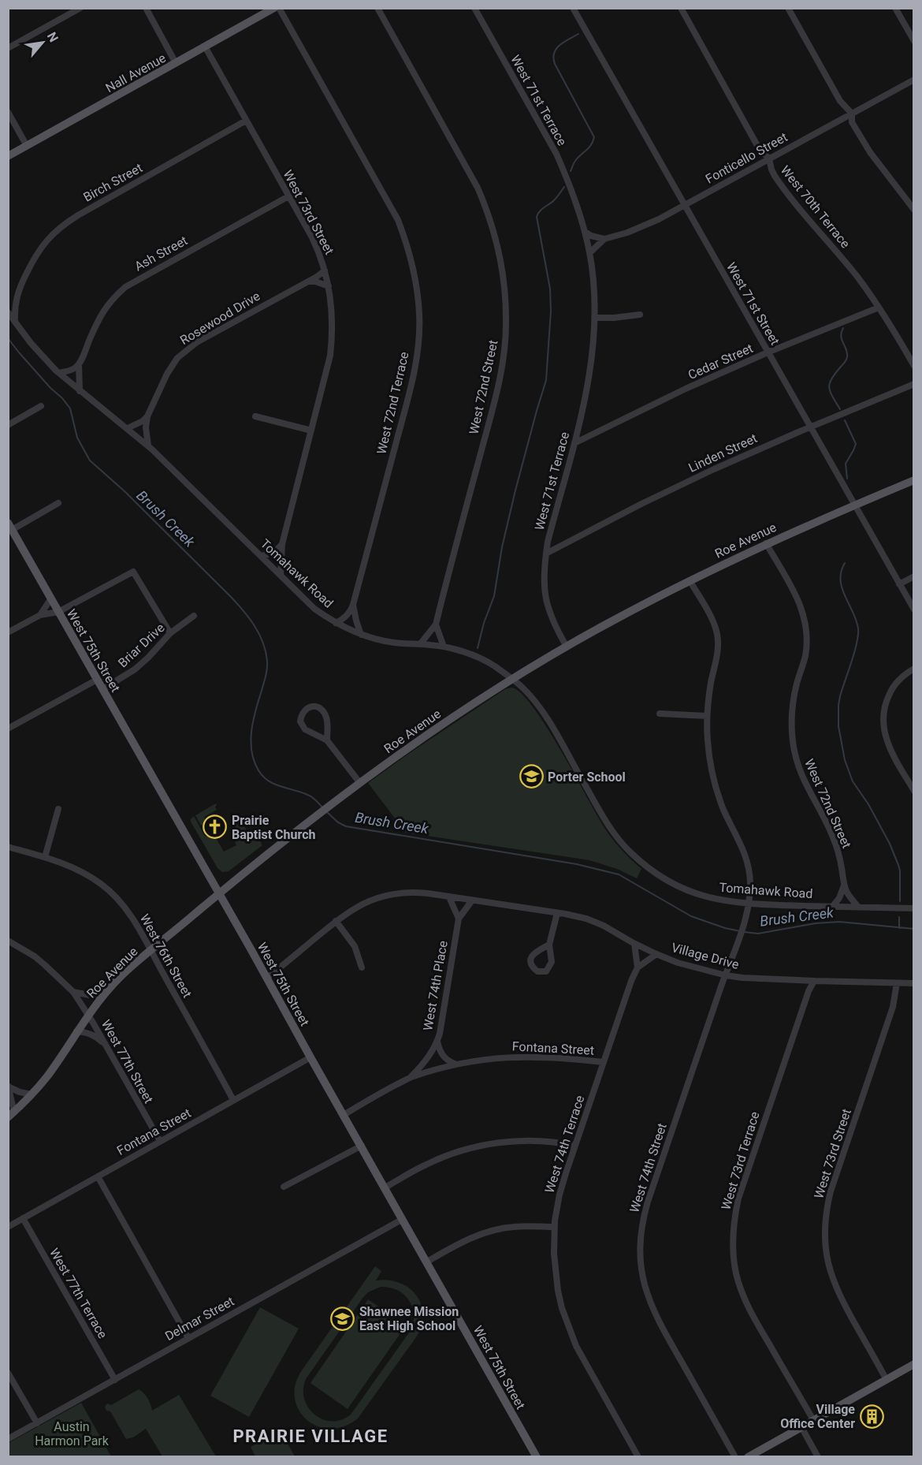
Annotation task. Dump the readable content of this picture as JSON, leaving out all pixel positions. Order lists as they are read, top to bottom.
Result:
{
  "streets": {
    "main road": ["Nall Avenue", "Roe Avenue", "West 75th Street"],
    "street": [
      "West 71st Terrace",
      "Fonticello Street",
      "Birch Street",
      "West 70th Terrace",
      "West 73rd Street",
      "Ash Street",
      "West 71st Street",
      "Rosewood Drive",
      "Cedar Street",
      "West 72nd Street",
      "West 72nd Terrace",
      "Linden Street",
      "Tomahawk Road",
      "Briar Drive",
      "West 76th Street",
      "Village Drive",
      "West 74th Place",
      "Fontana Street",
      "West 77th Street",
      "West 74th Terrace",
      "West 73rd Terrace",
      "West 74th Street",
      "West 77th Terrace",
      "Delmar Street"
    ]
  },
  "crossings": [
    ["Nall Avenue", "West 73rd Street"],
    ["West 71st Terrace", "Fonticello Street"],
    ["West 71st Terrace", "Cedar Street"],
    ["West 71st Terrace", "Linden Street"],
    ["West 71st Terrace", "Roe Avenue"],
    ["Fonticello Street", "West 70th Terrace"],
    ["Fonticello Street", "West 71st Street"],
    ["Birch Street", "West 73rd Street"],
    ["Birch Street", "Tomahawk Road"],
    ["West 70th Terrace", "Cedar Street"],
    ["West 73rd Street", "Ash Street"],
    ["West 73rd Street", "Rosewood Drive"],
    ["West 73rd Street", "Tomahawk Road"],
    ["West 73rd Street", "Village Drive"],
    ["Ash Street", "Tomahawk Road"],
    ["West 71st Street", "Cedar Street"],
    ["West 71st Street", "Linden Street"],
    ["West 71st Street", "Roe Avenue"],
    ["Rosewood Drive", "Tomahawk Road"],
    ["West 72nd Street", "Roe Avenue"],
    ["West 72nd Street", "Tomahawk Road"],
    ["West 72nd Terrace", "Tomahawk Road"],
    ["Roe Avenue", "Tomahawk Road"],
    ["Roe Avenue", "West 75th Street"],
    ["Roe Avenue", "West 76th Street"],
    ["Roe Avenue", "West 77th Street"],
    ["Tomahawk Road", "West 74th Street"],
    ["Briar Drive", "West 75th Street"],
    ["West 75th Street", "Village Drive"],
    ["West 75th Street", "Fontana Street"],
    ["West 75th Street", "Delmar Street"],
    ["West 76th Street", "Fontana Street"],
    ["Village Drive", "West 74th Place"],
    ["Village Drive", "West 73rd Terrace"],
    ["Village Drive", "West 74th Street"],
    ["West 74th Place", "Fontana Street"],
    ["Fontana Street", "West 77th Street"],
    ["Fontana Street", "West 74th Terrace"],
    ["Fontana Street", "West 77th Terrace"],
    ["West 77th Terrace", "Delmar Street"]
  ],
  "districts": ["PRAIRIE VILLAGE"],
  "water": ["Brush Creek"],
  "parks": ["Austin Harmon Park"],
  "places": {
    "school or university": ["Porter School", "Shawnee Mission East High School"],
    "church": ["Prairie Baptist Church"],
    "building": ["Village Office Center"]
  },
  "north": "top right"
}
